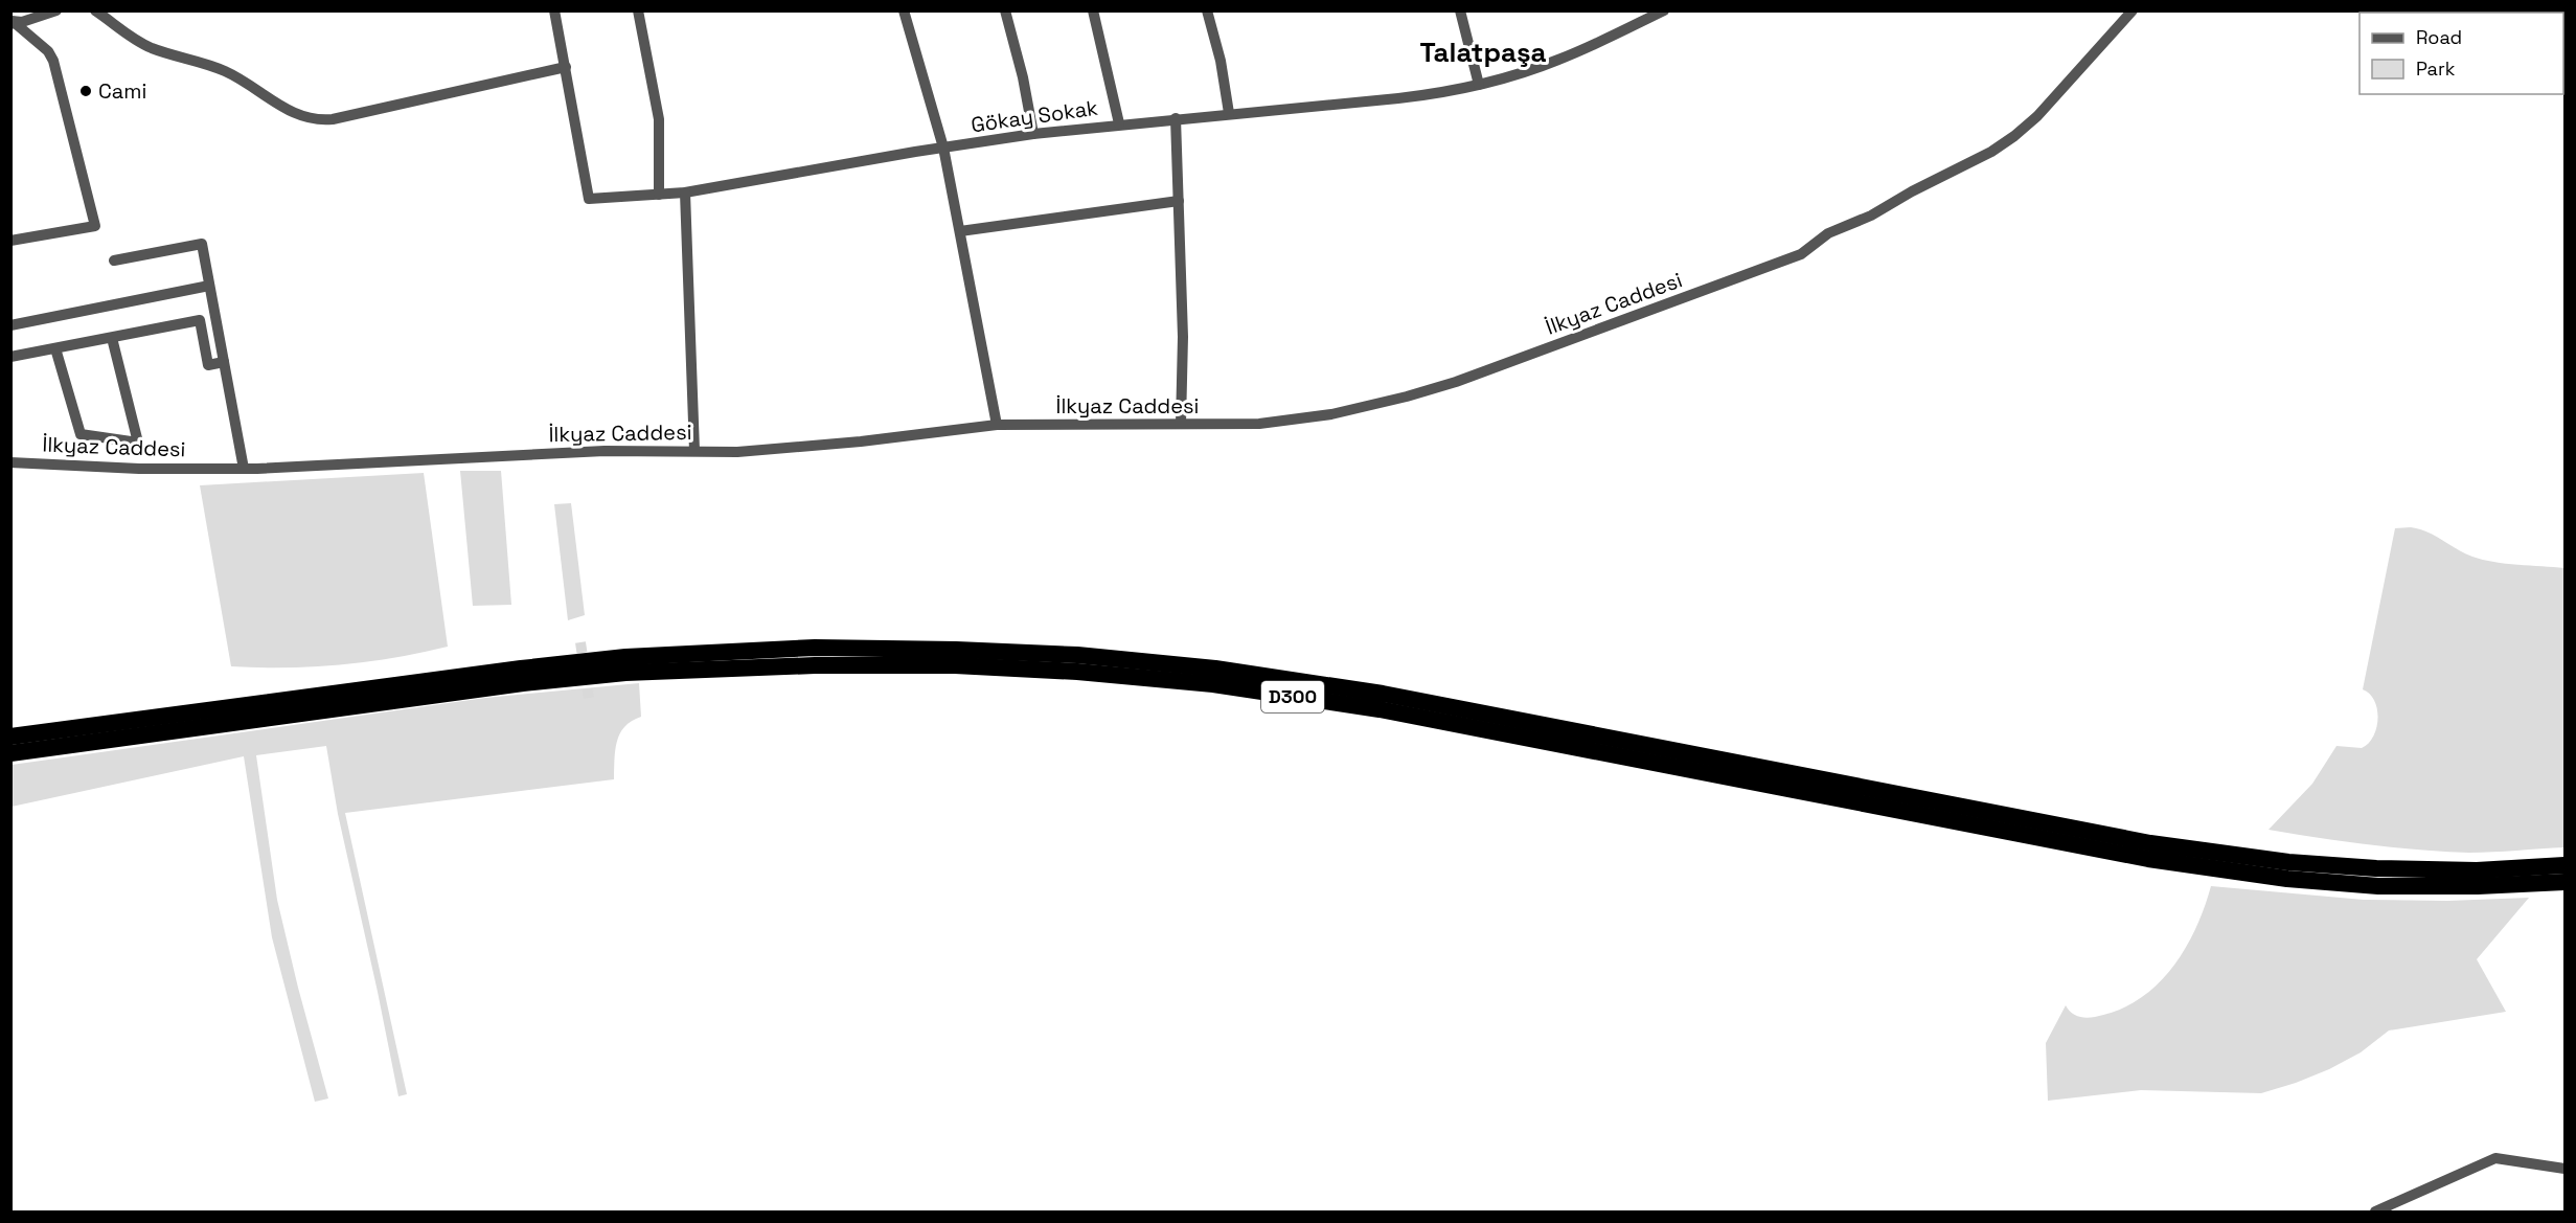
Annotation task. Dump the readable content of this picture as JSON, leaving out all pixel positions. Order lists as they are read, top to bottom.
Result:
{
  "streets": {
    "highway": ["D300"],
    "street": ["Gökay Sokak", "İlkyaz Caddesi"]
  },
  "districts": ["Talatpaşa"],
  "places": ["Cami"],
  "legend": ["Road", "Park"]
}
